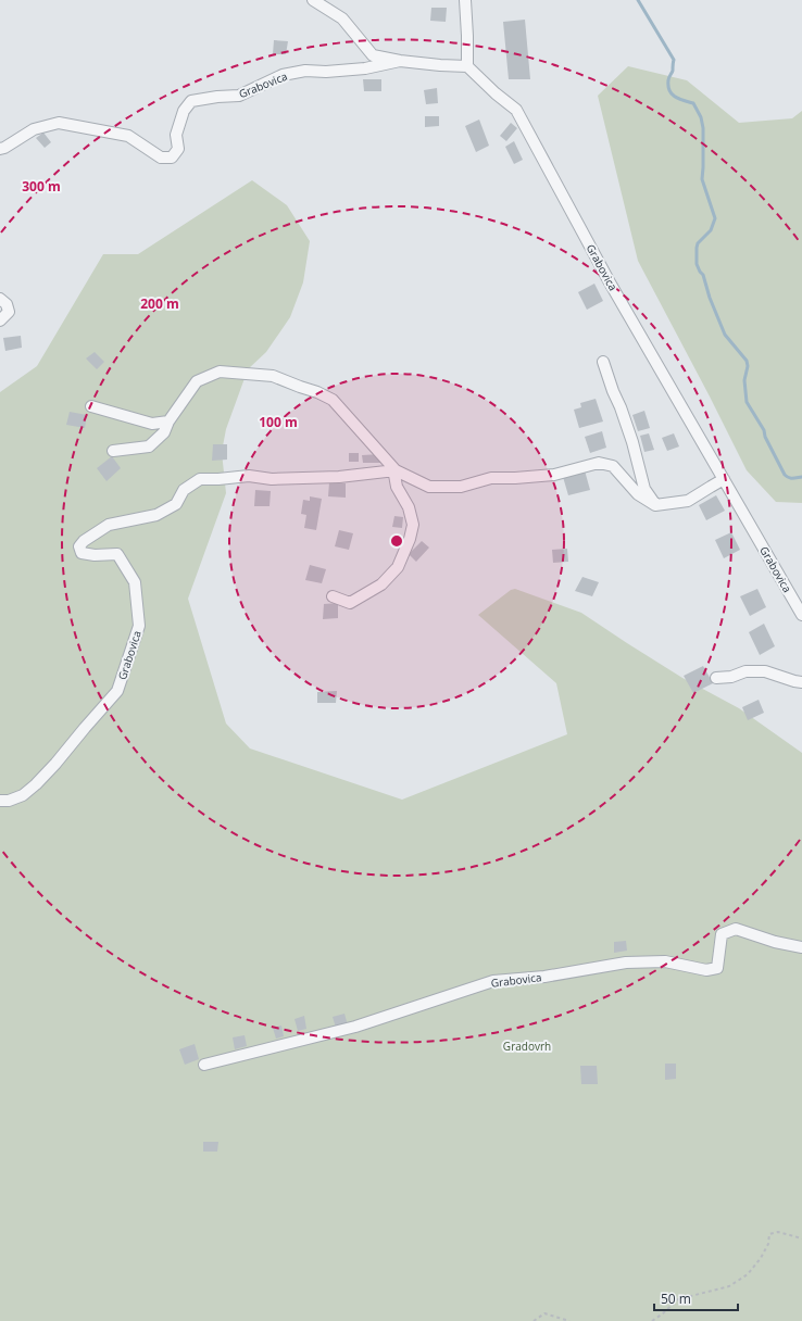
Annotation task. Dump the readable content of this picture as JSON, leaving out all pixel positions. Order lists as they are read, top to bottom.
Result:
{
  "streets": {
    "street": ["Grabovica"]
  },
  "parks": ["Gradovrh"],
  "scale_bar": "50 m",
  "rings": ["300 m", "200 m", "100 m"]
}
